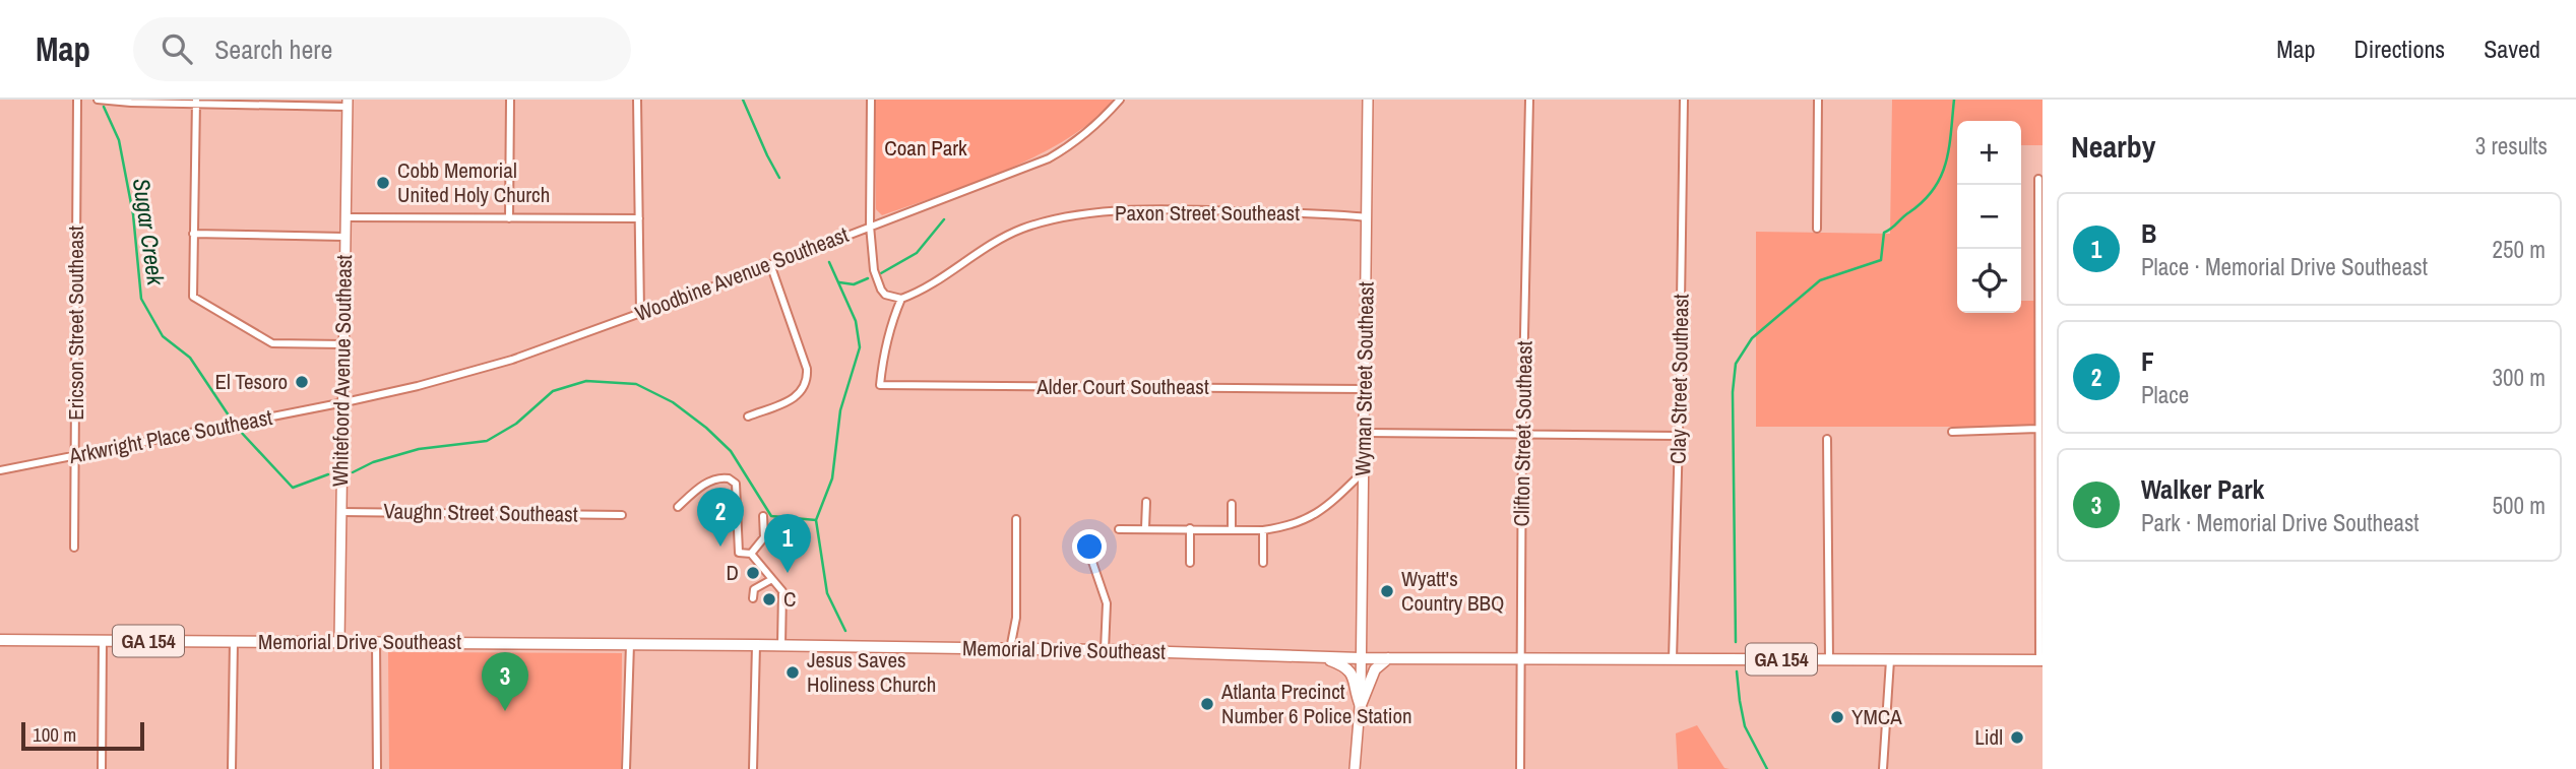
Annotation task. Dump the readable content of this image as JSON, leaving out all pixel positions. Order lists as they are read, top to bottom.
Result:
{
  "streets": {
    "main road": ["GA 154", "Memorial Drive Southeast"],
    "street": [
      "Paxon Street Southeast",
      "Woodbine Avenue Southeast",
      "Ericson Street Southeast",
      "Whitefoord Avenue Southeast",
      "Wyman Street Southeast",
      "Clay Street Southeast",
      "Alder Court Southeast",
      "Clifton Street Southeast",
      "Arkwright Place Southeast",
      "Vaughn Street Southeast"
    ]
  },
  "crossings": [
    ["Paxon Street Southeast", "Wyman Street Southeast"],
    ["Paxon Street Southeast", "Alder Court Southeast"],
    ["Woodbine Avenue Southeast", "Whitefoord Avenue Southeast"],
    ["Woodbine Avenue Southeast", "Arkwright Place Southeast"],
    ["Ericson Street Southeast", "Arkwright Place Southeast"],
    ["Whitefoord Avenue Southeast", "Arkwright Place Southeast"],
    ["Whitefoord Avenue Southeast", "Vaughn Street Southeast"],
    ["Whitefoord Avenue Southeast", "Memorial Drive Southeast"],
    ["Wyman Street Southeast", "Alder Court Southeast"],
    ["Wyman Street Southeast", "Memorial Drive Southeast"],
    ["Clay Street Southeast", "Memorial Drive Southeast"],
    ["Clifton Street Southeast", "Memorial Drive Southeast"]
  ],
  "water": ["Sugar Creek"],
  "parks": ["Coan Park"],
  "places": [
    "Cobb Memorial United Holy Church",
    "El Tesoro",
    "D",
    "Wyatt's Country BBQ",
    "C",
    "Jesus Saves Holiness Church",
    "Atlanta Precinct Number 6 Police Station",
    "YMCA",
    "Lidl"
  ],
  "scale_bar": "100 m",
  "page": {
    "header": "Map",
    "search": "Search here",
    "nav": ["Map", "Directions", "Saved"],
    "heading": ["Nearby", "3 results"],
    "map_buttons": ["+", "−"],
    "list": [
      {
        "mark": "1",
        "name": "B",
        "note": "Place · Memorial Drive Southeast",
        "value": "250 m"
      },
      {
        "mark": "2",
        "name": "F",
        "note": "Place",
        "value": "300 m"
      },
      {
        "mark": "3",
        "name": "Walker Park",
        "note": "Park · Memorial Drive Southeast",
        "value": "500 m"
      }
    ],
    "pins": ["2", "1", "3"],
    "scale": "100 m"
  }
}
